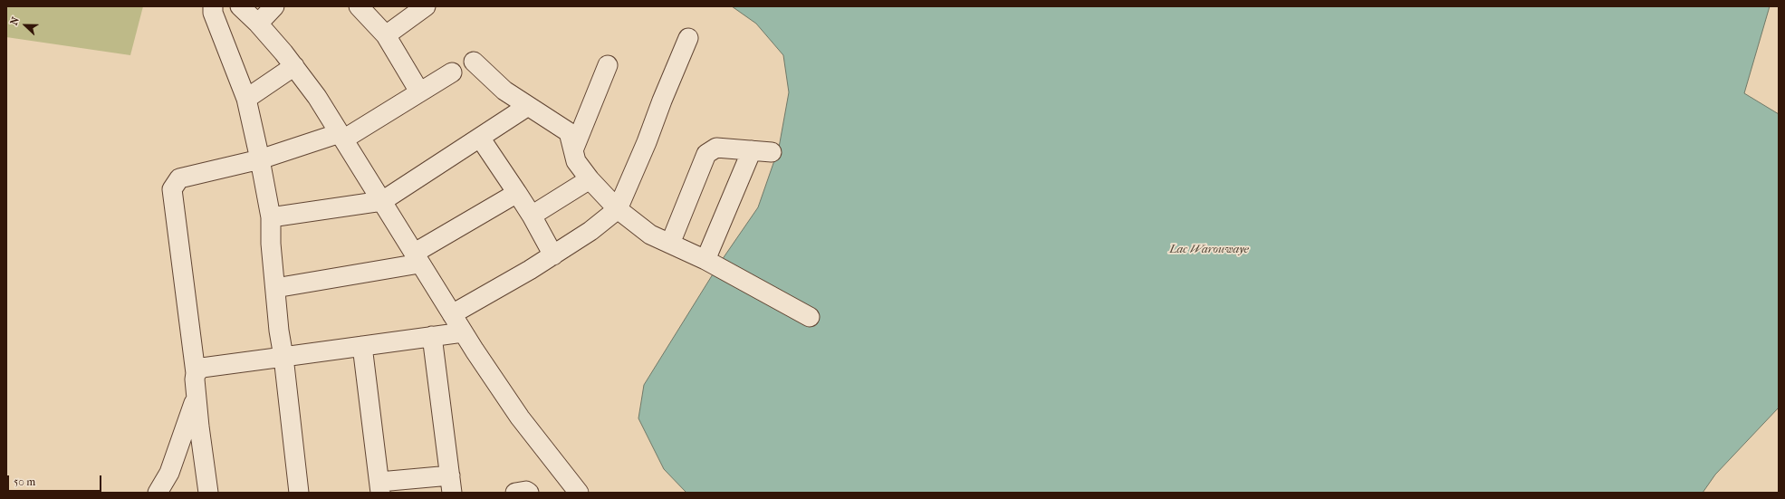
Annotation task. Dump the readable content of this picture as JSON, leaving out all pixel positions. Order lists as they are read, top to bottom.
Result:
{
  "water": ["Lac Warouwaye"],
  "scale_bar": "50 m",
  "north": "left"
}
